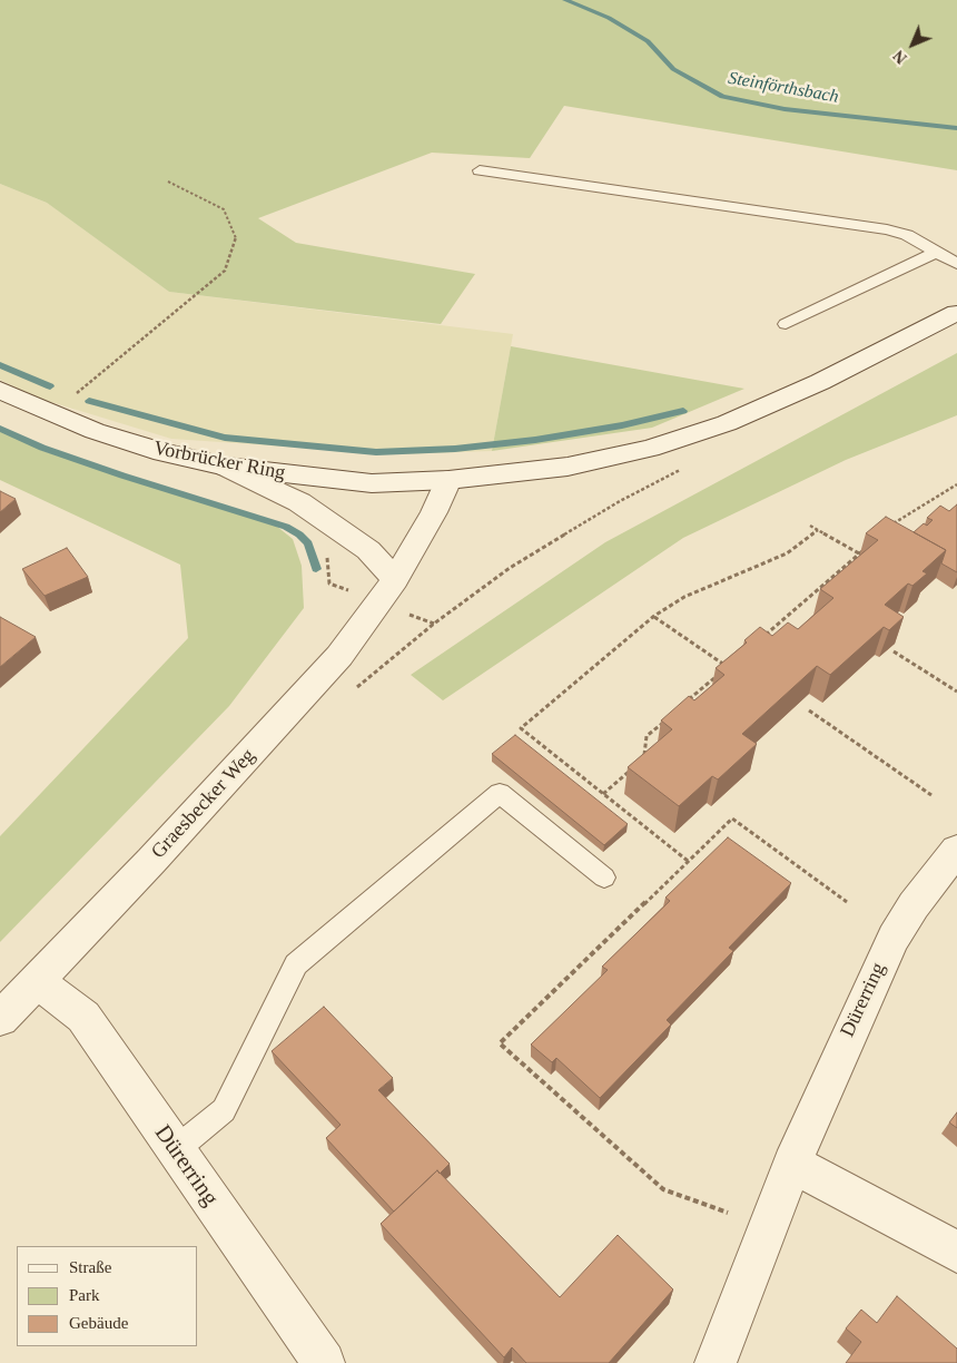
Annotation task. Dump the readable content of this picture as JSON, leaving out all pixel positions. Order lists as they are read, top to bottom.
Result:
{
  "streets": {
    "street": ["Vorbrücker Ring", "Graesbecker Weg", "Dürerring"]
  },
  "crossings": [
    ["Vorbrücker Ring", "Graesbecker Weg"],
    ["Graesbecker Weg", "Dürerring"]
  ],
  "water": ["Steinförthsbach"],
  "legend": ["Straße", "Park", "Gebäude"],
  "north": "bottom left"
}
